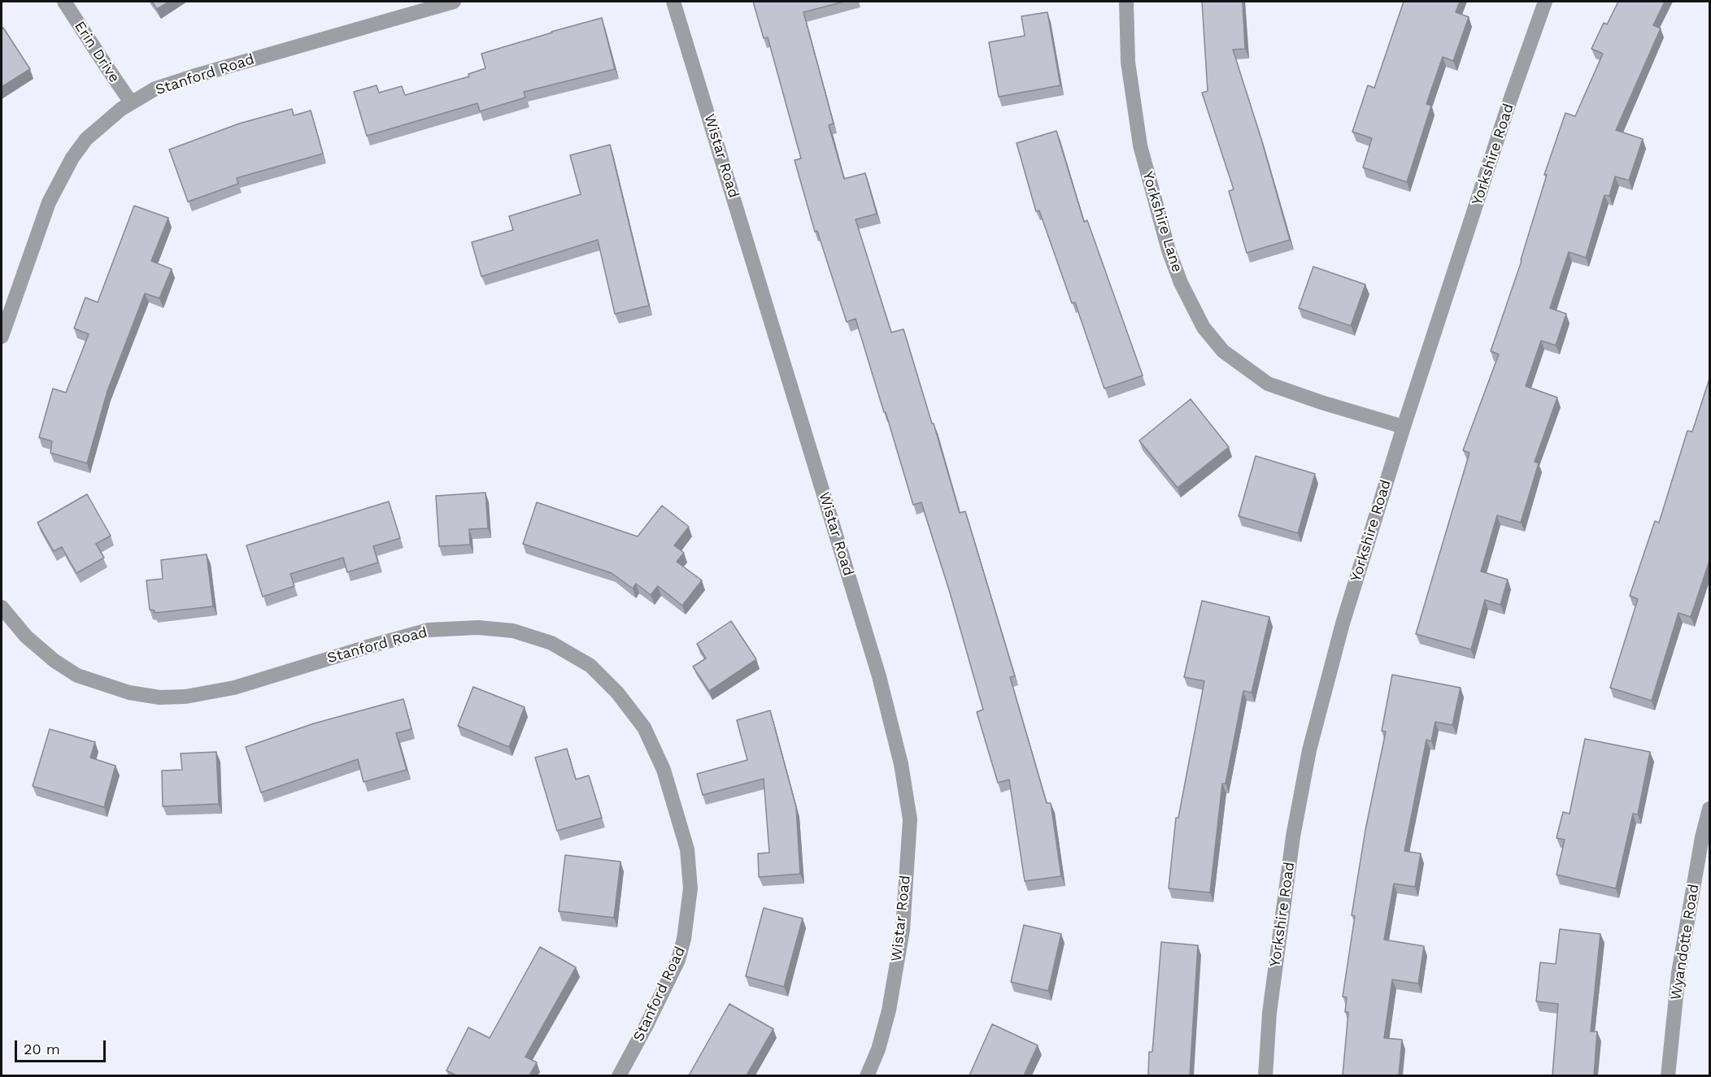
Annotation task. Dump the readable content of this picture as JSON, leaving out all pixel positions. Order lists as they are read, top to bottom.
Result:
{
  "streets": {
    "street": [
      "Erin Drive",
      "Stanford Road",
      "Yorkshire Road",
      "Wistar Road",
      "Yorkshire Lane",
      "Wyandotte Road"
    ]
  },
  "crossings": [
    ["Erin Drive", "Stanford Road"],
    ["Yorkshire Road", "Yorkshire Lane"]
  ],
  "scale_bar": "20 m"
}
